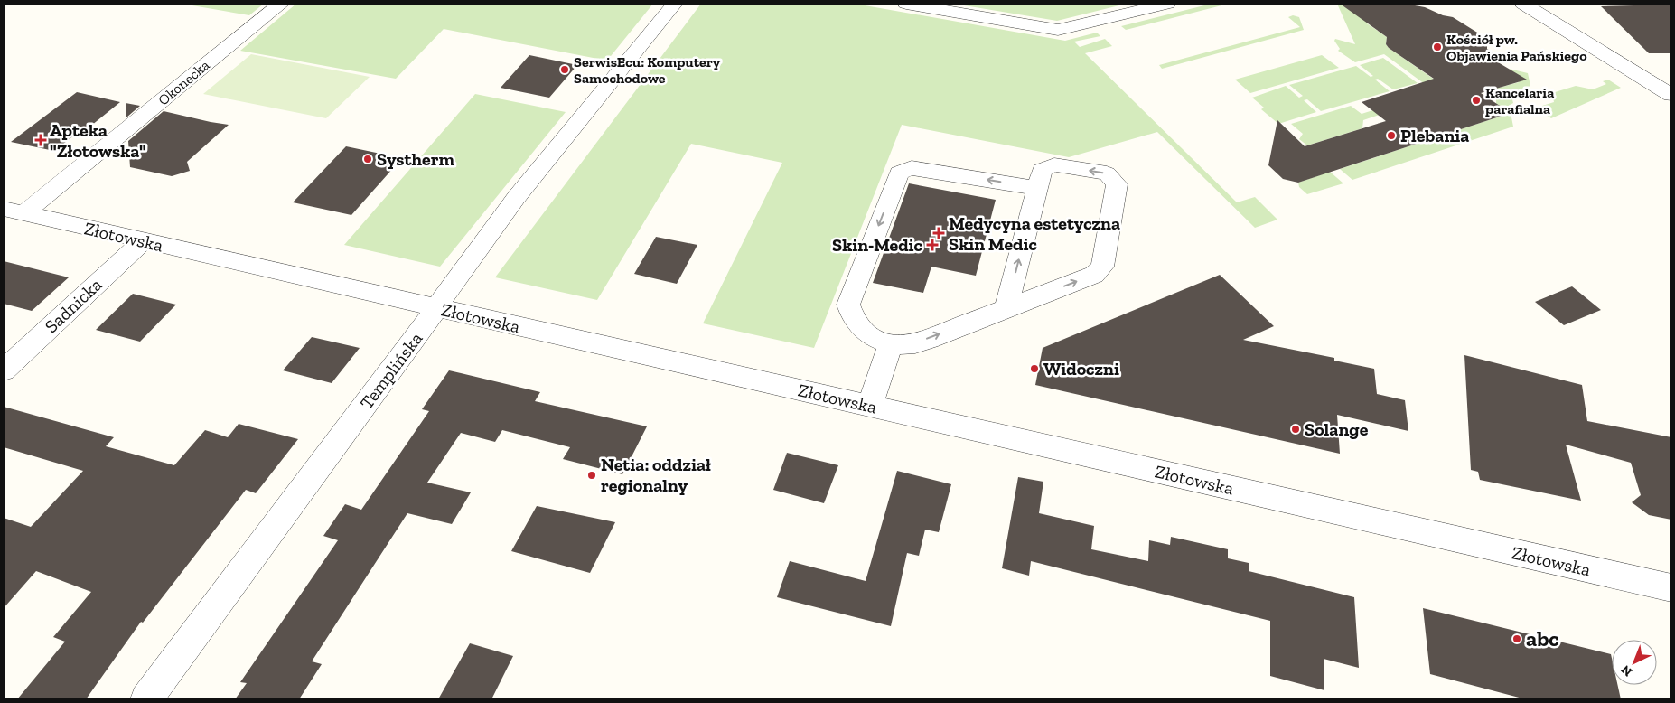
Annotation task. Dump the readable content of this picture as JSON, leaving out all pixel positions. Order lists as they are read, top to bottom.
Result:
{
  "streets": {
    "street": [
      "Okonecka",
      "Złotowska",
      "Sadnicka",
      "Templińska"
    ]
  },
  "crossings": [
    ["Okonecka", "Złotowska"],
    ["Złotowska", "Sadnicka"],
    ["Złotowska", "Templińska"]
  ],
  "places": {
    "other": [
      "Kościół pw. Objawienia Pańskiego",
      "SerwisEcu: Komputery Samochodowe",
      "Kancelaria parafialna",
      "Plebania",
      "Systherm",
      "Widoczni",
      "Solange",
      "Netia: oddział regionalny",
      "abc"
    ],
    "health": ["Apteka \"Złotowska\"", "Medycyna estetyczna Skin Medic", "Skin-Medic"]
  },
  "north": "bottom left"
}
